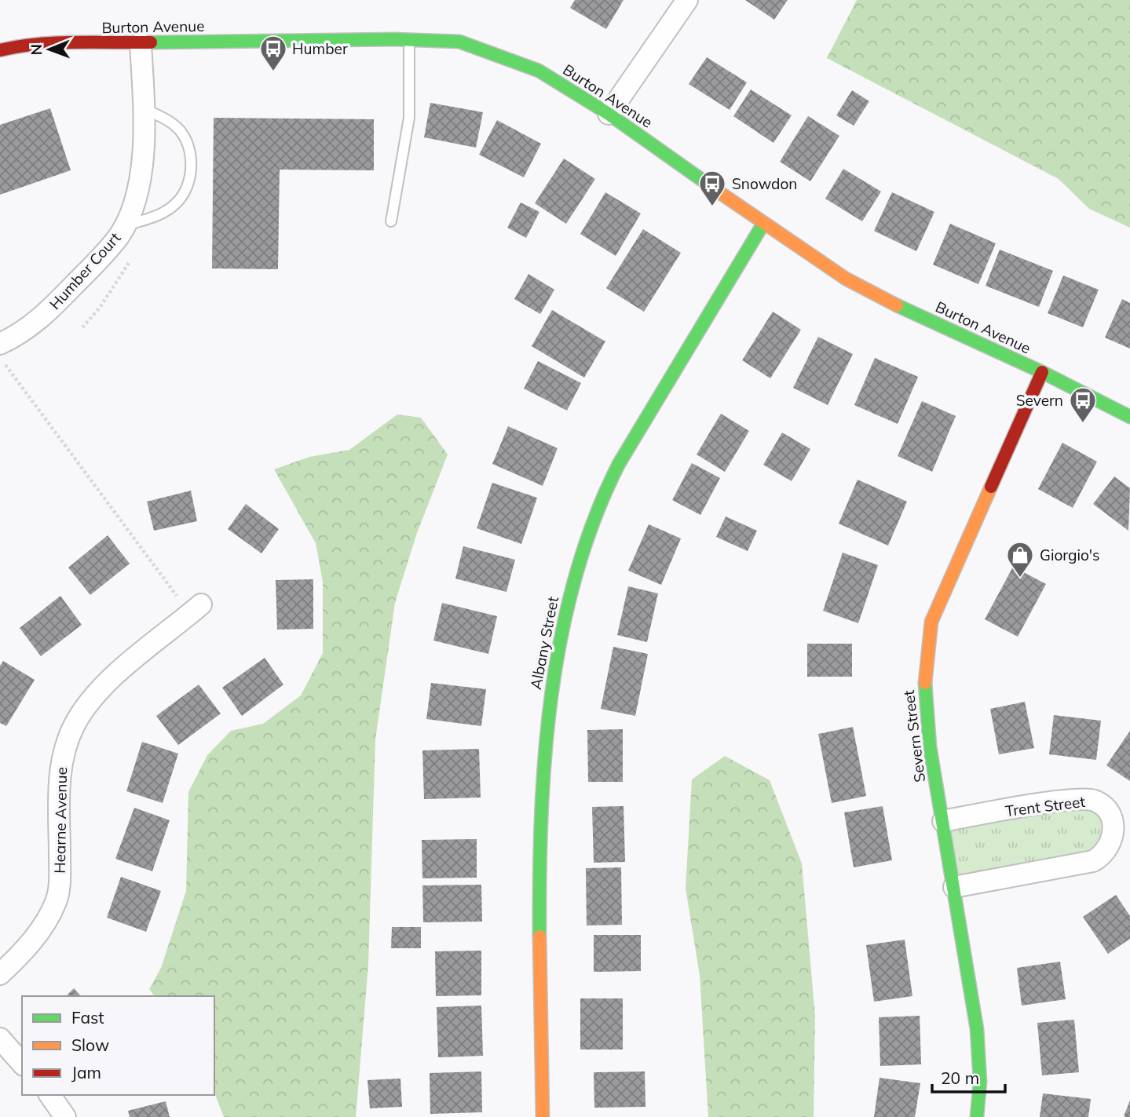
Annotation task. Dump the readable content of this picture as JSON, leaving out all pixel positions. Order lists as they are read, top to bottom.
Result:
{
  "streets": {
    "street": [
      "Burton Avenue",
      "Humber Court",
      "Albany Street",
      "Severn Street",
      "Trent Street",
      "Hearne Avenue"
    ]
  },
  "crossings": [
    ["Burton Avenue", "Humber Court"],
    ["Burton Avenue", "Albany Street"],
    ["Burton Avenue", "Severn Street"],
    ["Severn Street", "Trent Street"]
  ],
  "places": {
    "bus stop": ["Humber", "Snowdon", "Severn"],
    "shop": ["Giorgio's"]
  },
  "legend": ["Fast", "Slow", "Jam"],
  "scale_bar": "20 m",
  "north": "left"
}
